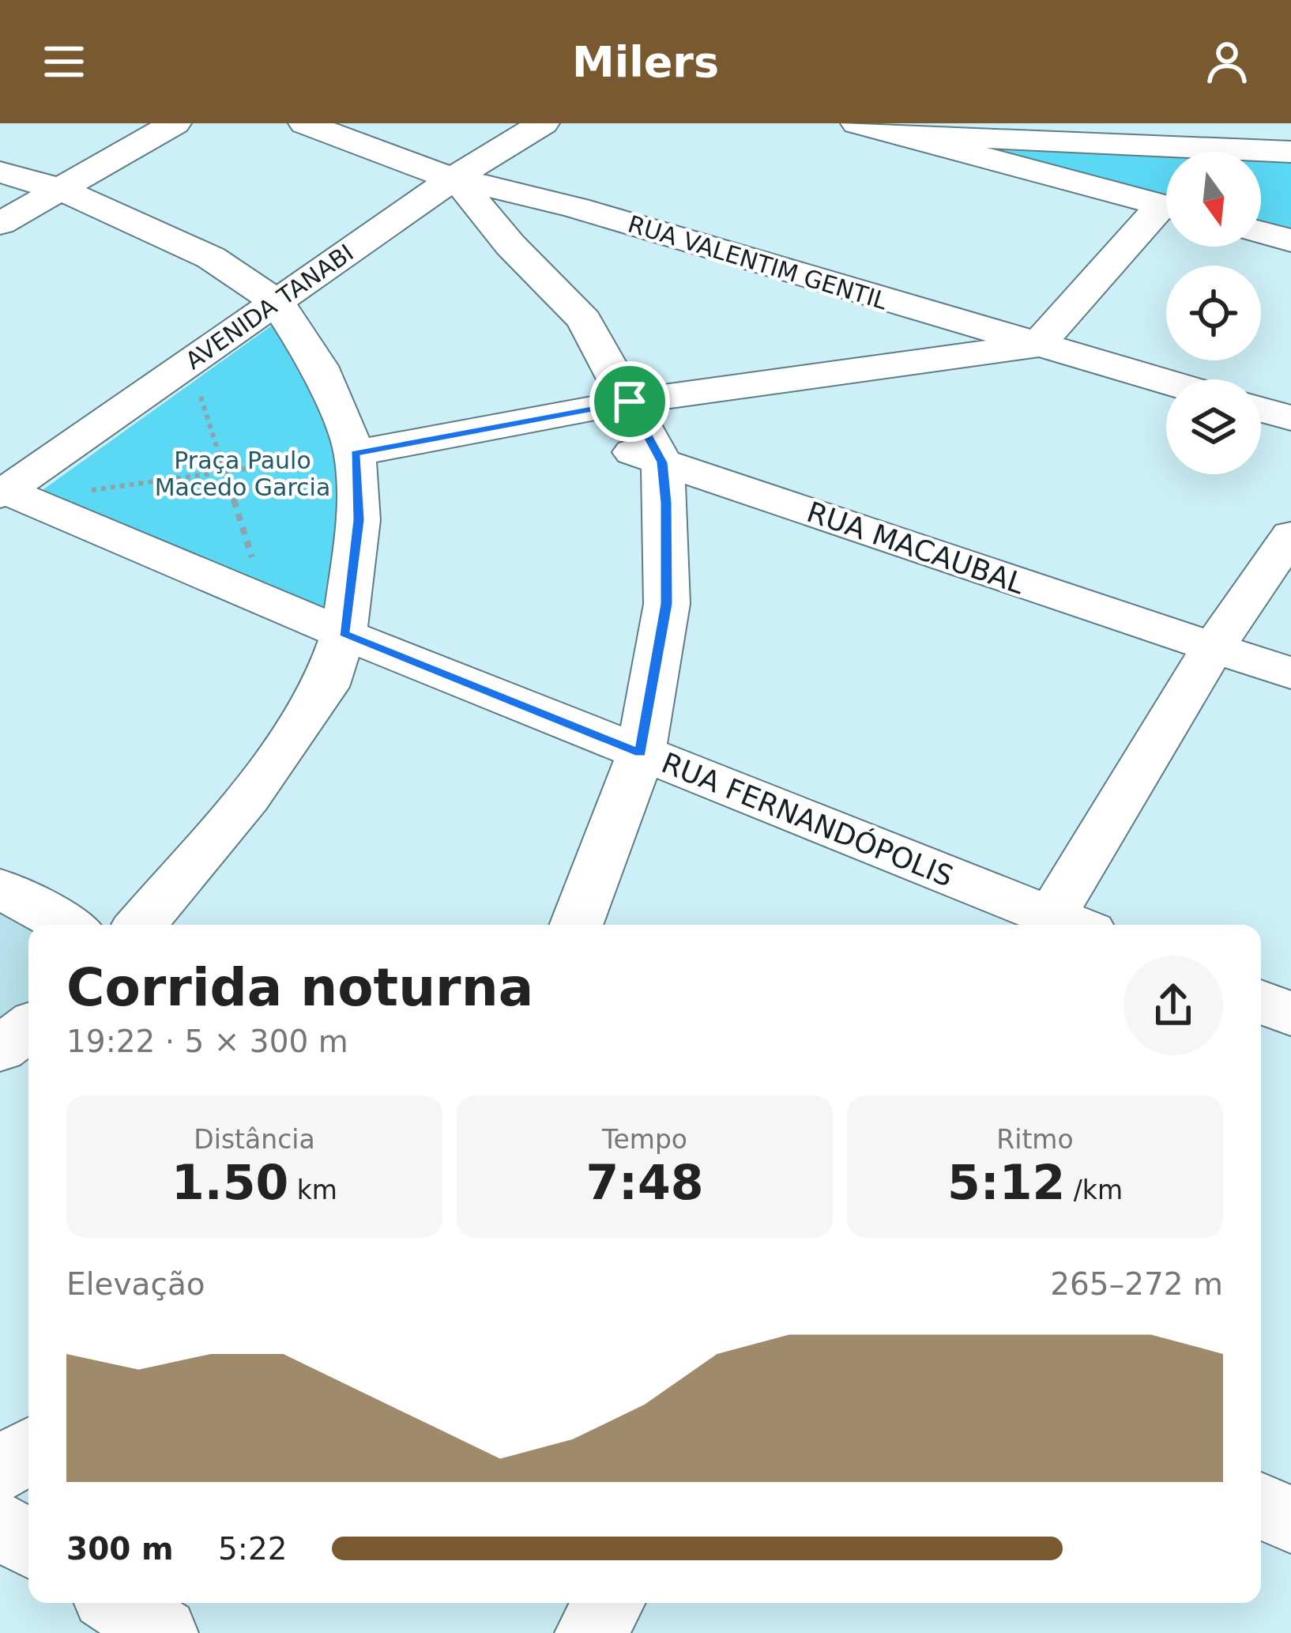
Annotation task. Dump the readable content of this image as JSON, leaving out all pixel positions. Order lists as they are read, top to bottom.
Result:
{
  "streets": {
    "street": [
      "RUA VALENTIM GENTIL",
      "AVENIDA TANABI",
      "RUA MACAUBAL",
      "RUA FERNANDÓPOLIS"
    ]
  },
  "crossings": [
    ["RUA VALENTIM GENTIL", "AVENIDA TANABI"],
    ["AVENIDA TANABI", "RUA FERNANDÓPOLIS"]
  ],
  "parks": ["Praça Paulo Macedo Garcia"],
  "north": "bottom",
  "page": {
    "header": "Milers",
    "heading": ["Corrida noturna", "19:22 · 5 × 300 m"],
    "stats": [
      ["Distância", "1.50 km"],
      ["Tempo", "7:48"],
      ["Ritmo", "5:12 /km"]
    ],
    "chart": ["Elevação", "265–272 m"],
    "list": [
      {
        "name": "300 m",
        "note": "5:22"
      }
    ]
  }
}
